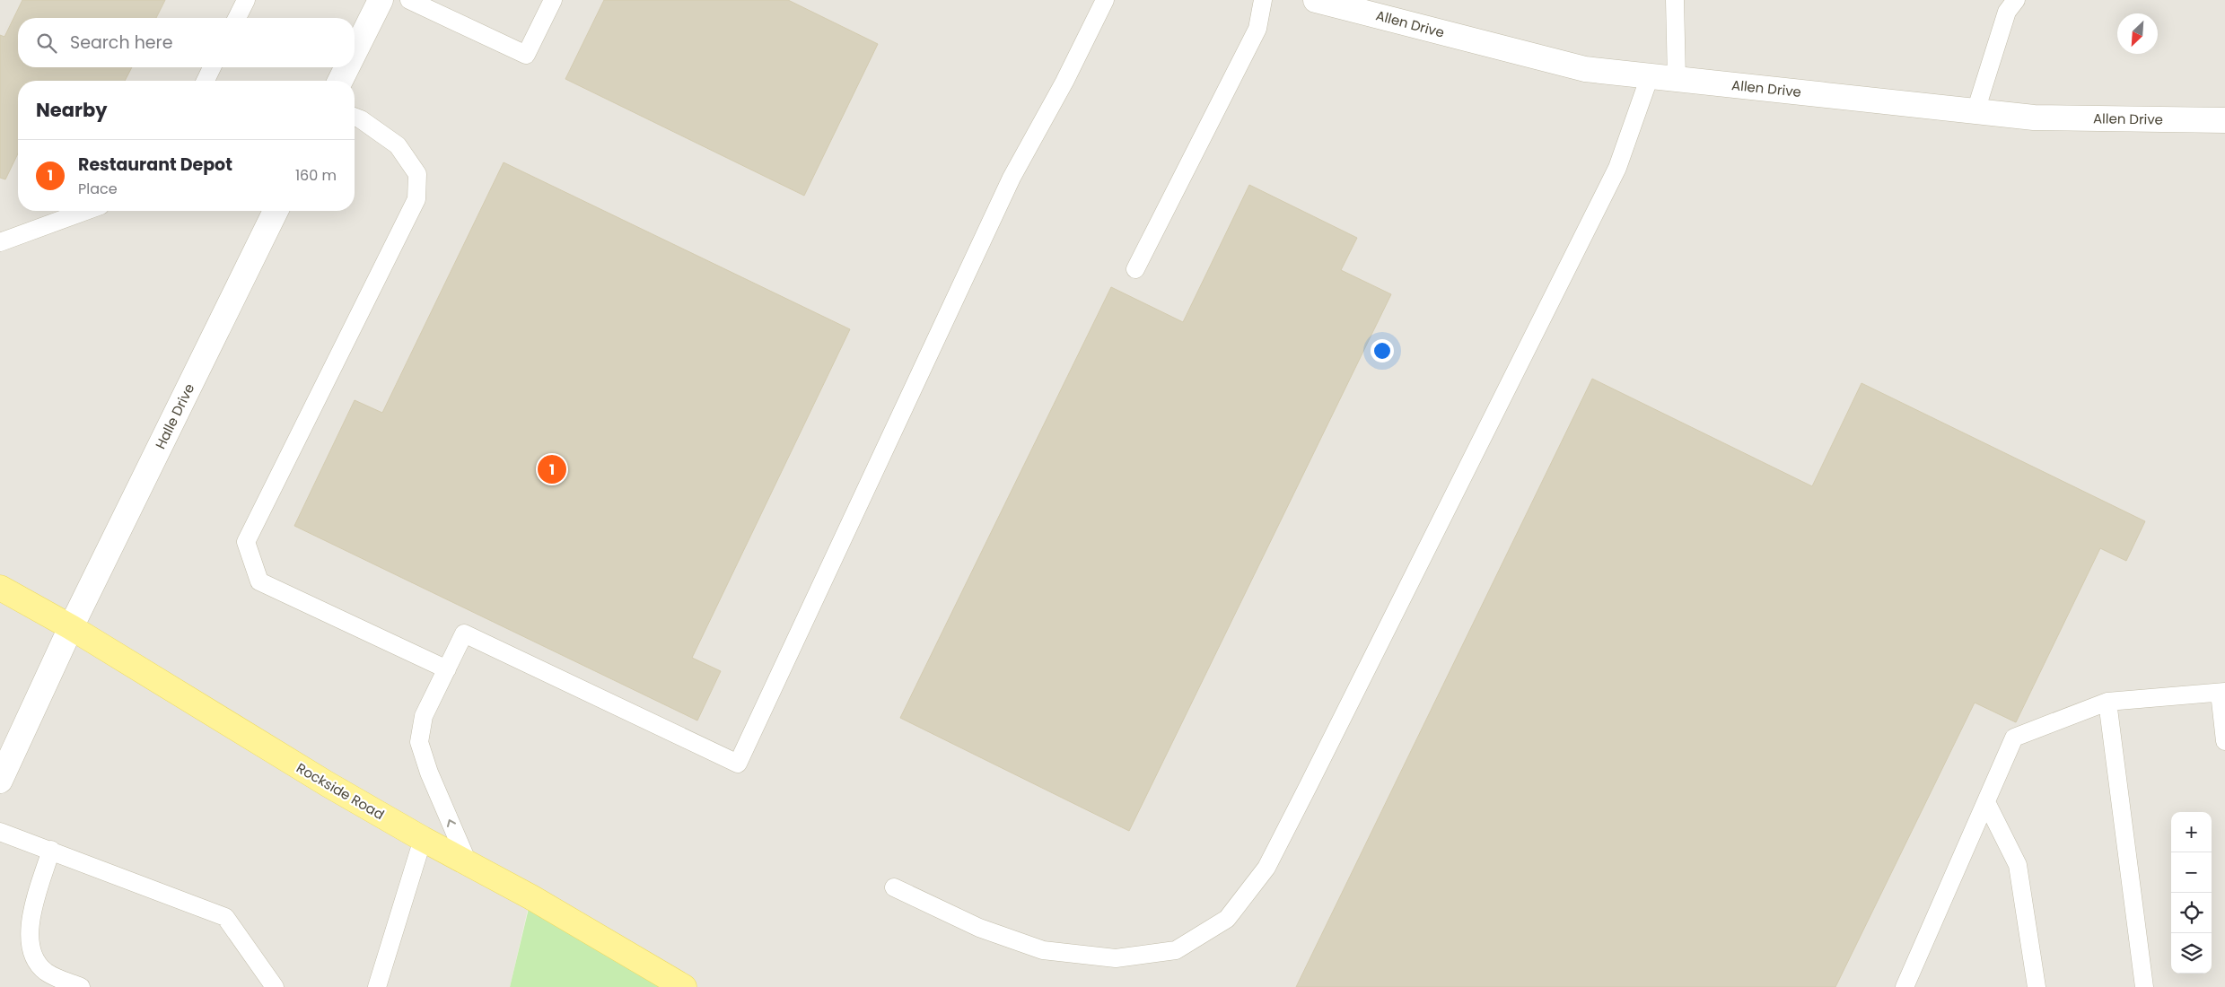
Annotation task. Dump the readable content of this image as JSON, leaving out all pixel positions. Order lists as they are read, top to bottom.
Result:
{
  "streets": {
    "main road": ["Rockside Road"],
    "street": ["Allen Drive", "Halle Drive"]
  },
  "crossings": [
    ["Halle Drive", "Rockside Road"]
  ],
  "north": "bottom left",
  "page": {
    "search": "Search here",
    "heading": "Nearby",
    "list": [
      {
        "mark": "1",
        "name": "Restaurant Depot",
        "note": "Place",
        "value": "160 m"
      }
    ],
    "pins": "1",
    "map_buttons": ["+", "−"]
  }
}
